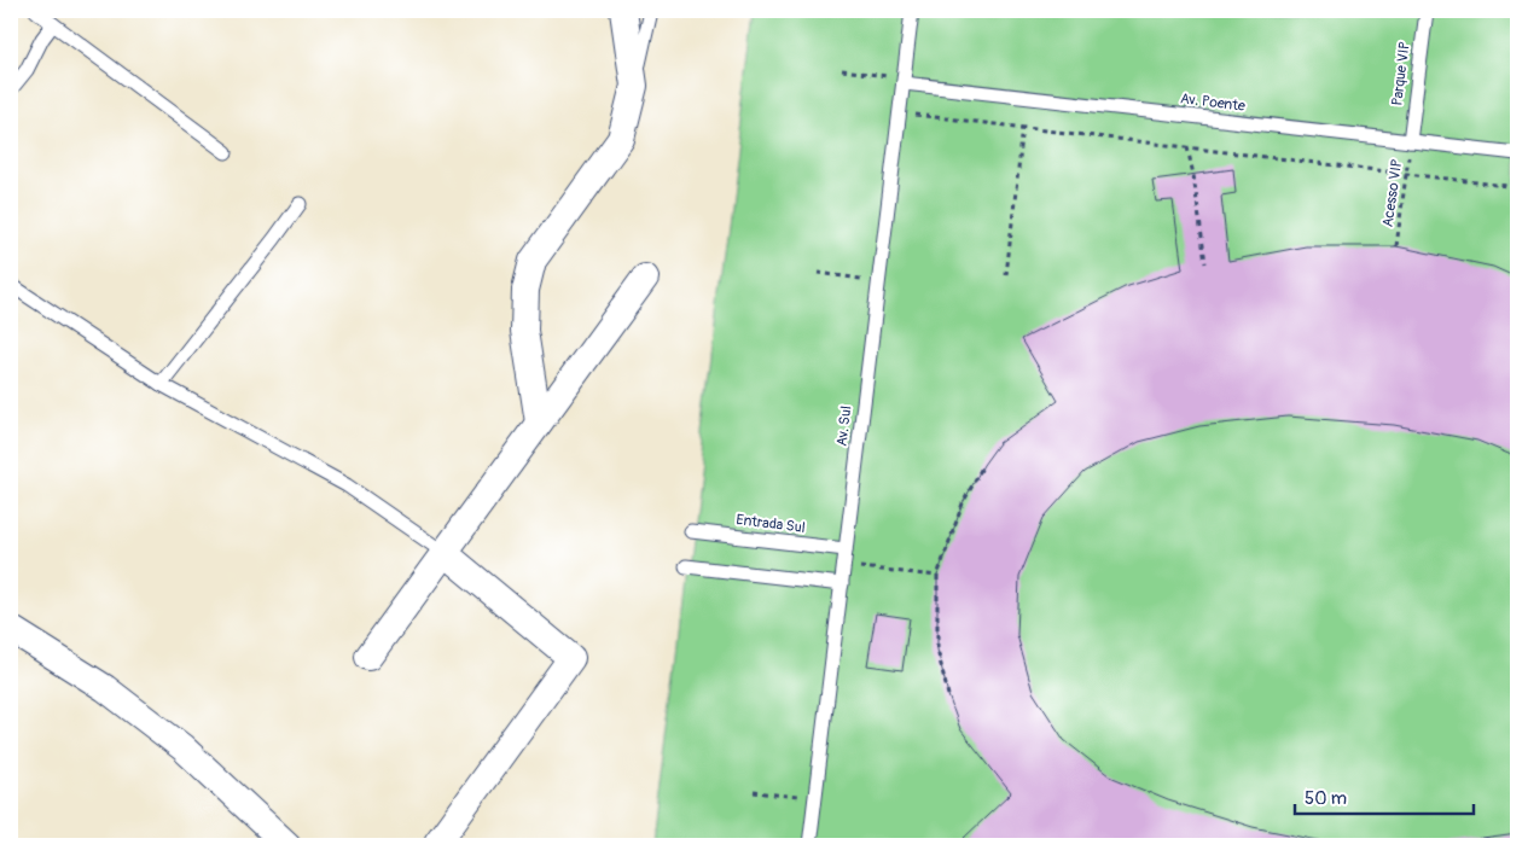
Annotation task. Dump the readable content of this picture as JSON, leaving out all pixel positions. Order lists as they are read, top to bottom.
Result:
{
  "streets": {
    "lane": [
      "Parque VIP",
      "Av. Poente",
      "Av. Sul",
      "Entrada Sul"
    ],
    "path": ["Acesso VIP"]
  },
  "crossings": [
    ["Parque VIP", "Av. Poente"],
    ["Parque VIP", "Acesso VIP"],
    ["Av. Poente", "Acesso VIP"],
    ["Av. Poente", "Av. Sul"],
    ["Av. Sul", "Entrada Sul"]
  ],
  "scale_bar": "50 m"
}
